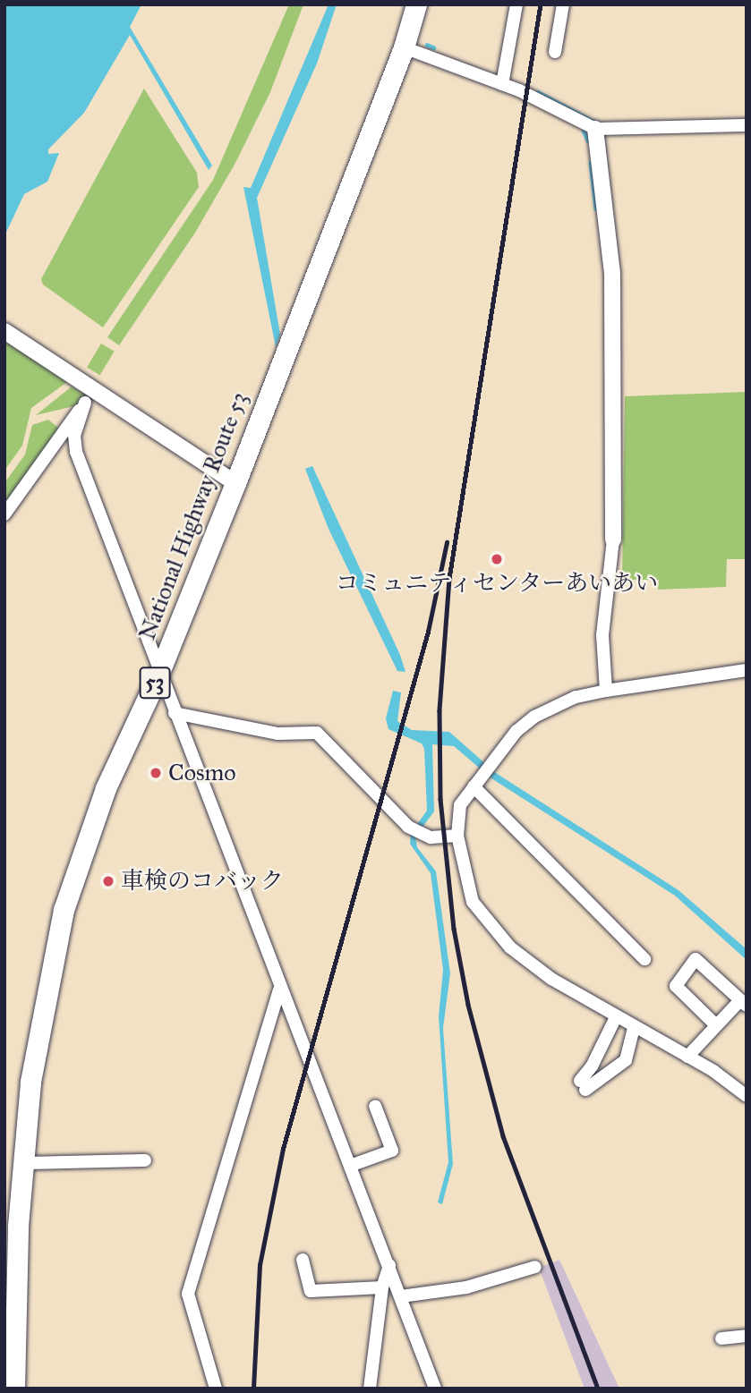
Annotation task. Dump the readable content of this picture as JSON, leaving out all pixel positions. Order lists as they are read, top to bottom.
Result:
{
  "streets": {
    "highway": ["National Highway Route 53", "53"]
  },
  "places": ["コミュニティセンターあいあい", "Cosmo", "車検のコバック"]
}
